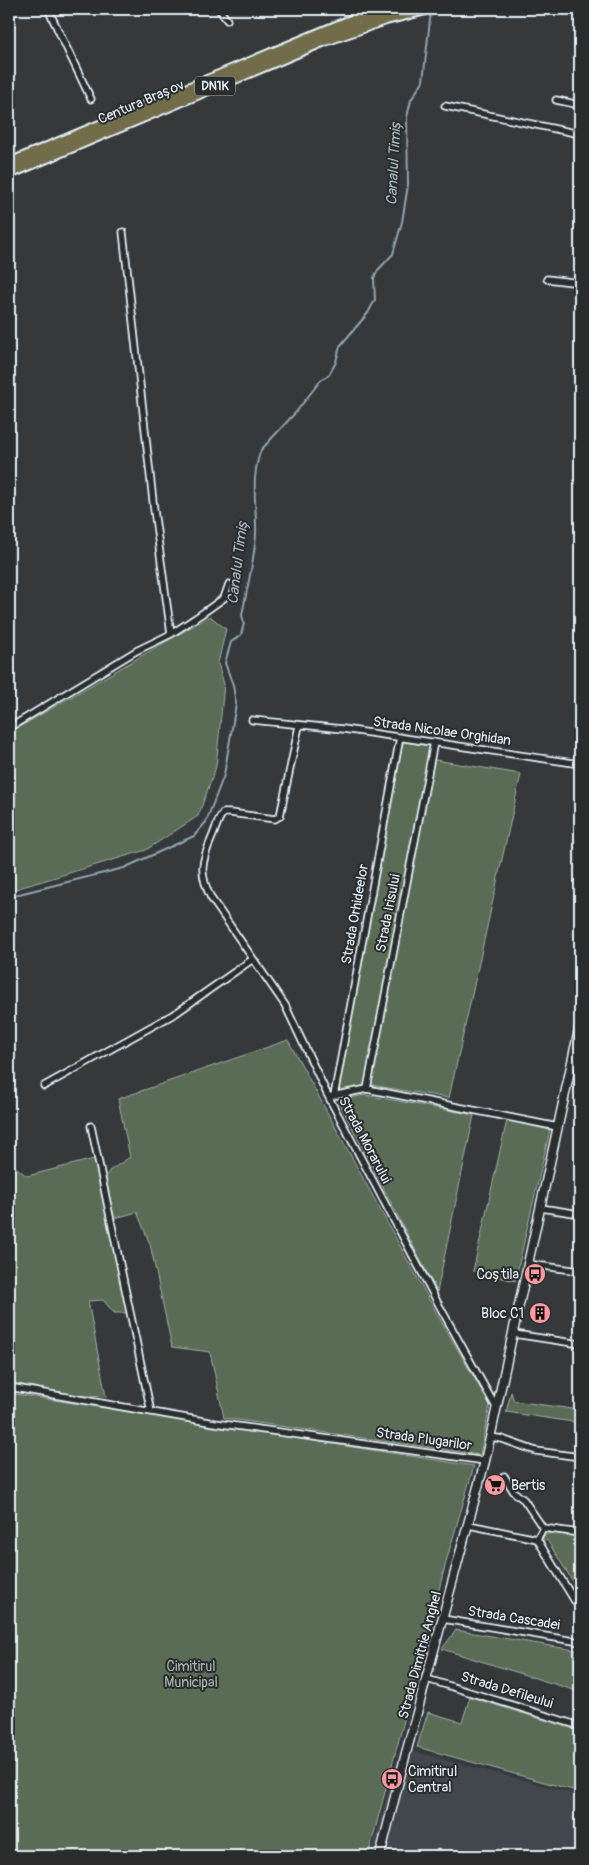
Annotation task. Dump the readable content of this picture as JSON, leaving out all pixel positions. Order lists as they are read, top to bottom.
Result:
{
  "streets": {
    "highway": ["DN1K", "Centura Brașov"],
    "street": [
      "Strada Nicolae Orghidan",
      "Strada Irisului",
      "Strada Orhideelor",
      "Strada Morarului",
      "Strada Plugarilor",
      "Strada Cascadei",
      "Strada Dimitrie Anghel",
      "Strada Defileului"
    ]
  },
  "crossings": [
    ["Strada Nicolae Orghidan", "Strada Irisului"],
    ["Strada Nicolae Orghidan", "Strada Orhideelor"],
    ["Strada Nicolae Orghidan", "Strada Morarului"],
    ["Strada Orhideelor", "Strada Morarului"],
    ["Strada Morarului", "Strada Plugarilor"],
    ["Strada Plugarilor", "Strada Dimitrie Anghel"],
    ["Strada Cascadei", "Strada Dimitrie Anghel"],
    ["Strada Dimitrie Anghel", "Strada Defileului"]
  ],
  "water": ["Canalul Timiș"],
  "parks": ["Cimitirul Municipal"],
  "places": {
    "bus stop": ["Coștila", "Cimitirul Central"],
    "building": ["Bloc C1"],
    "supermarket": ["Bertis"]
  }
}
